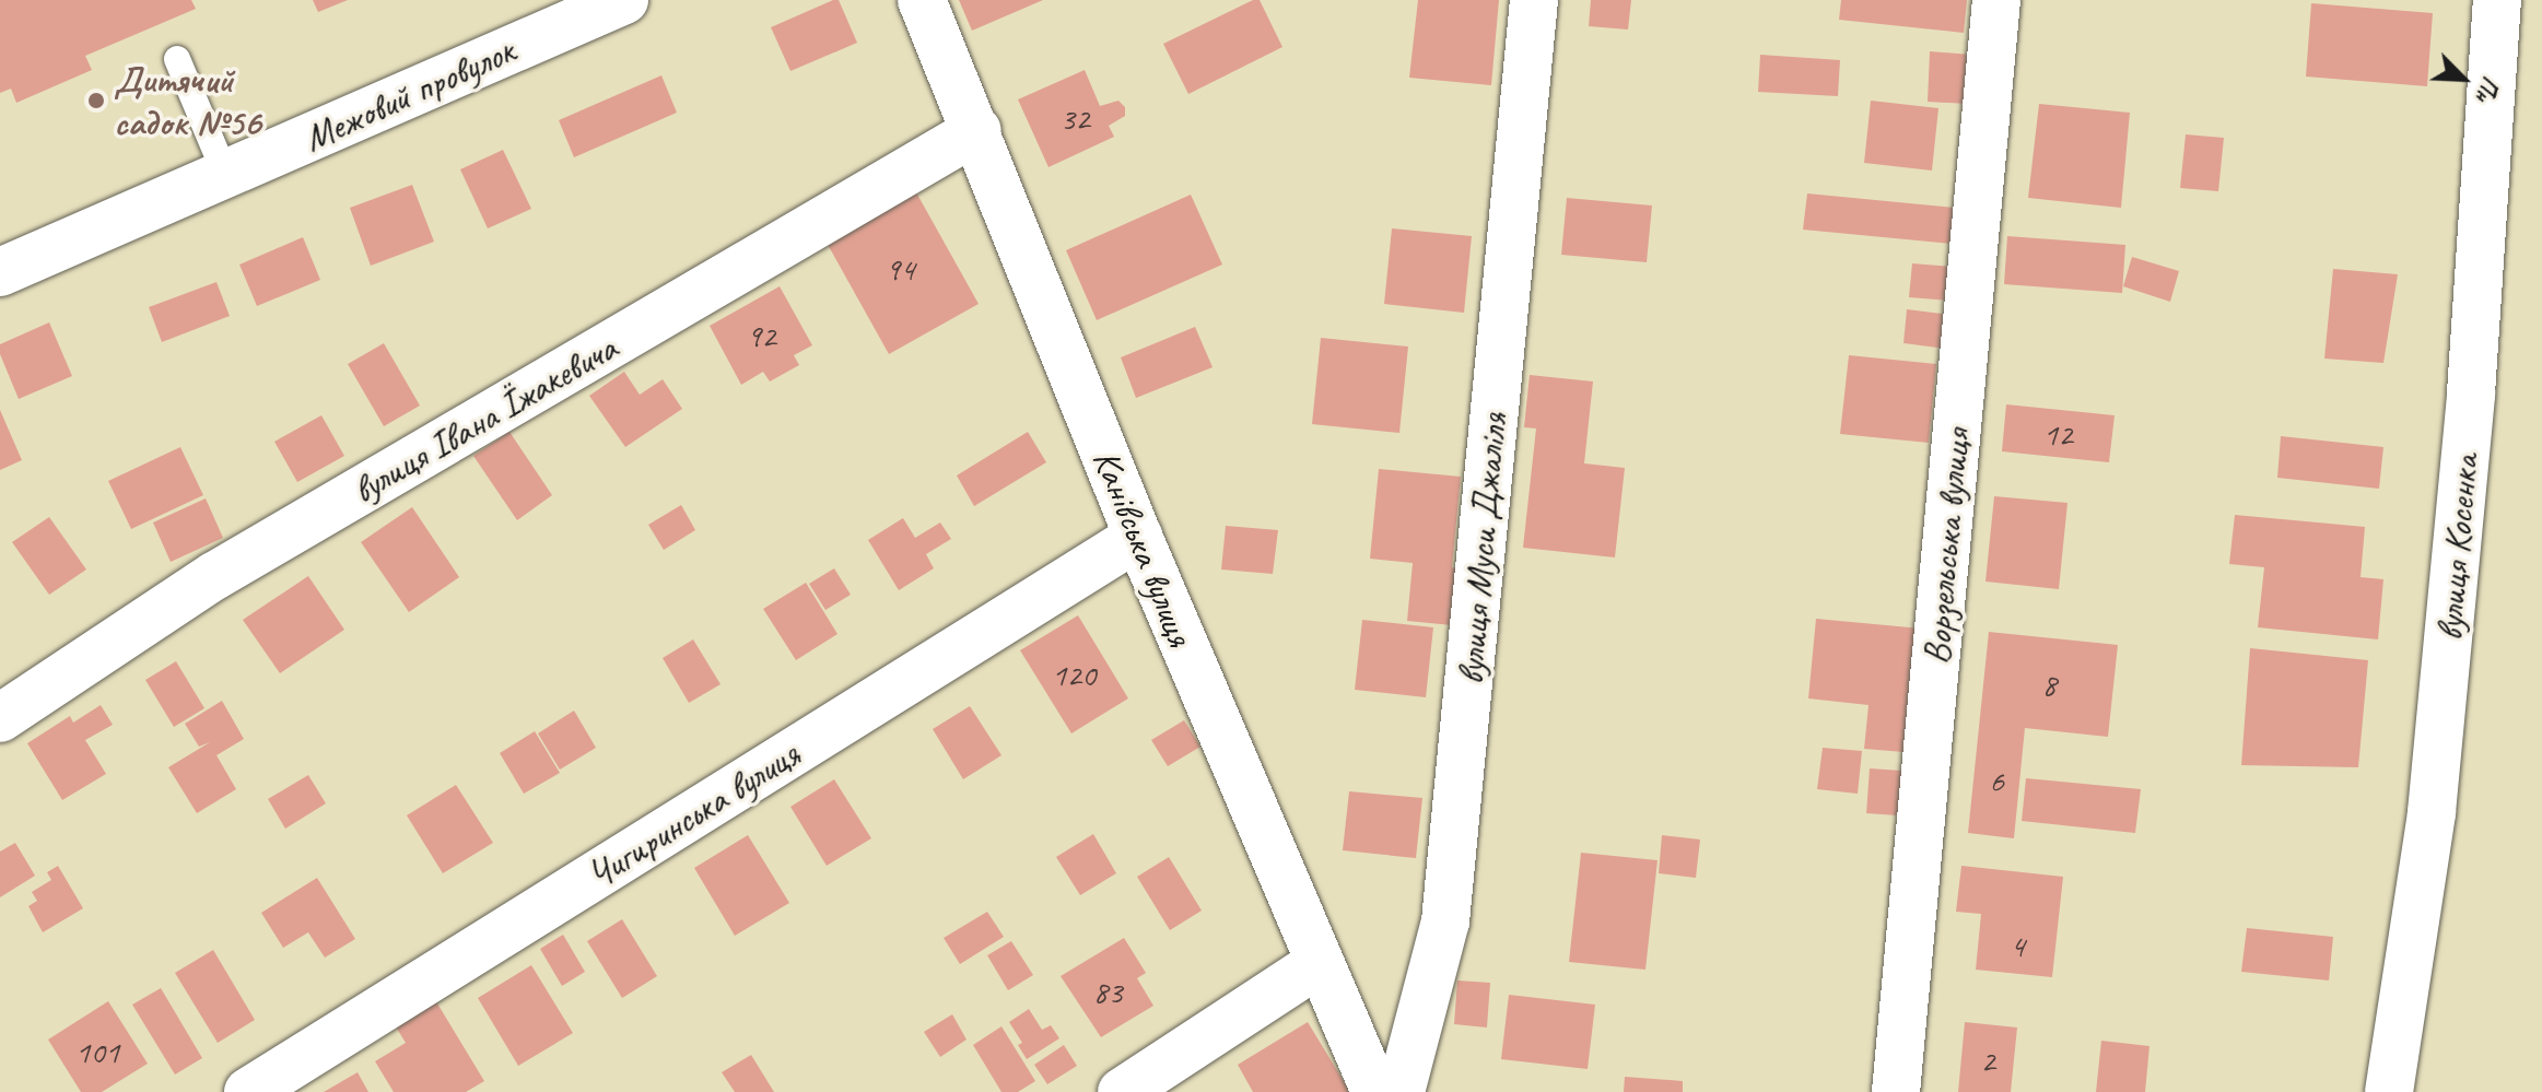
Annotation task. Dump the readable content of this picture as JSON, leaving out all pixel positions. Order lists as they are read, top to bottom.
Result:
{
  "streets": {
    "street": [
      "Межовий провулок",
      "вулиця Івана Їжакевича",
      "Ворзельська вулиця",
      "Канівська вулиця",
      "вулиця Косенка",
      "вулиця Муси Джаліля",
      "Чигиринська вулиця"
    ]
  },
  "crossings": [
    ["вулиця Івана Їжакевича", "Канівська вулиця"],
    ["Канівська вулиця", "Чигиринська вулиця"]
  ],
  "places": ["Дитячий садок №56"],
  "house_numbers": [
    "32",
    "94",
    "92",
    "12",
    "120",
    "8",
    "6",
    "4",
    "83",
    "101",
    "2"
  ],
  "north": "bottom right"
}
